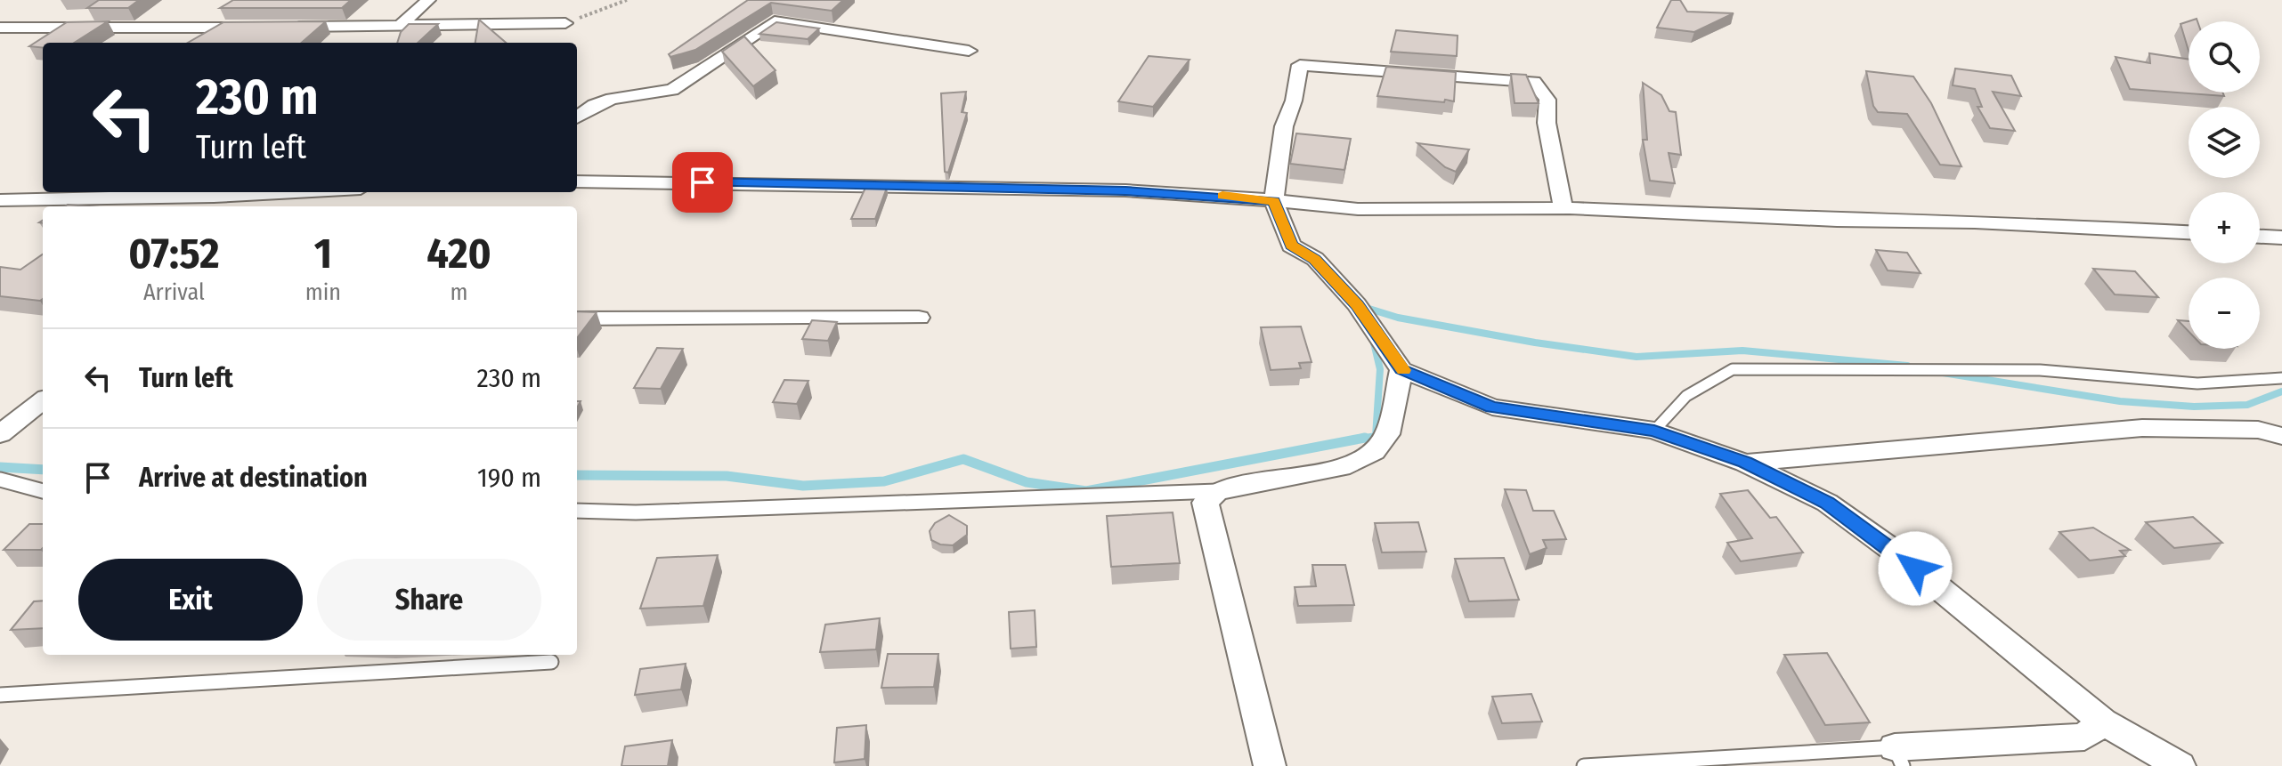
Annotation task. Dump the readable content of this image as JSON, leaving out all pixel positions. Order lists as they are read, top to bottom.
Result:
{
  "page": {
    "map_buttons": ["+", "−"],
    "turn": ["230 m", "Turn left"],
    "eta": [
      "07:52",
      "Arrival",
      "1",
      "min",
      "420",
      "m"
    ],
    "list": [
      {
        "name": "Turn left",
        "value": "230 m"
      },
      {
        "name": "Arrive at destination",
        "value": "190 m"
      }
    ],
    "buttons": ["Exit", "Share"]
  }
}
